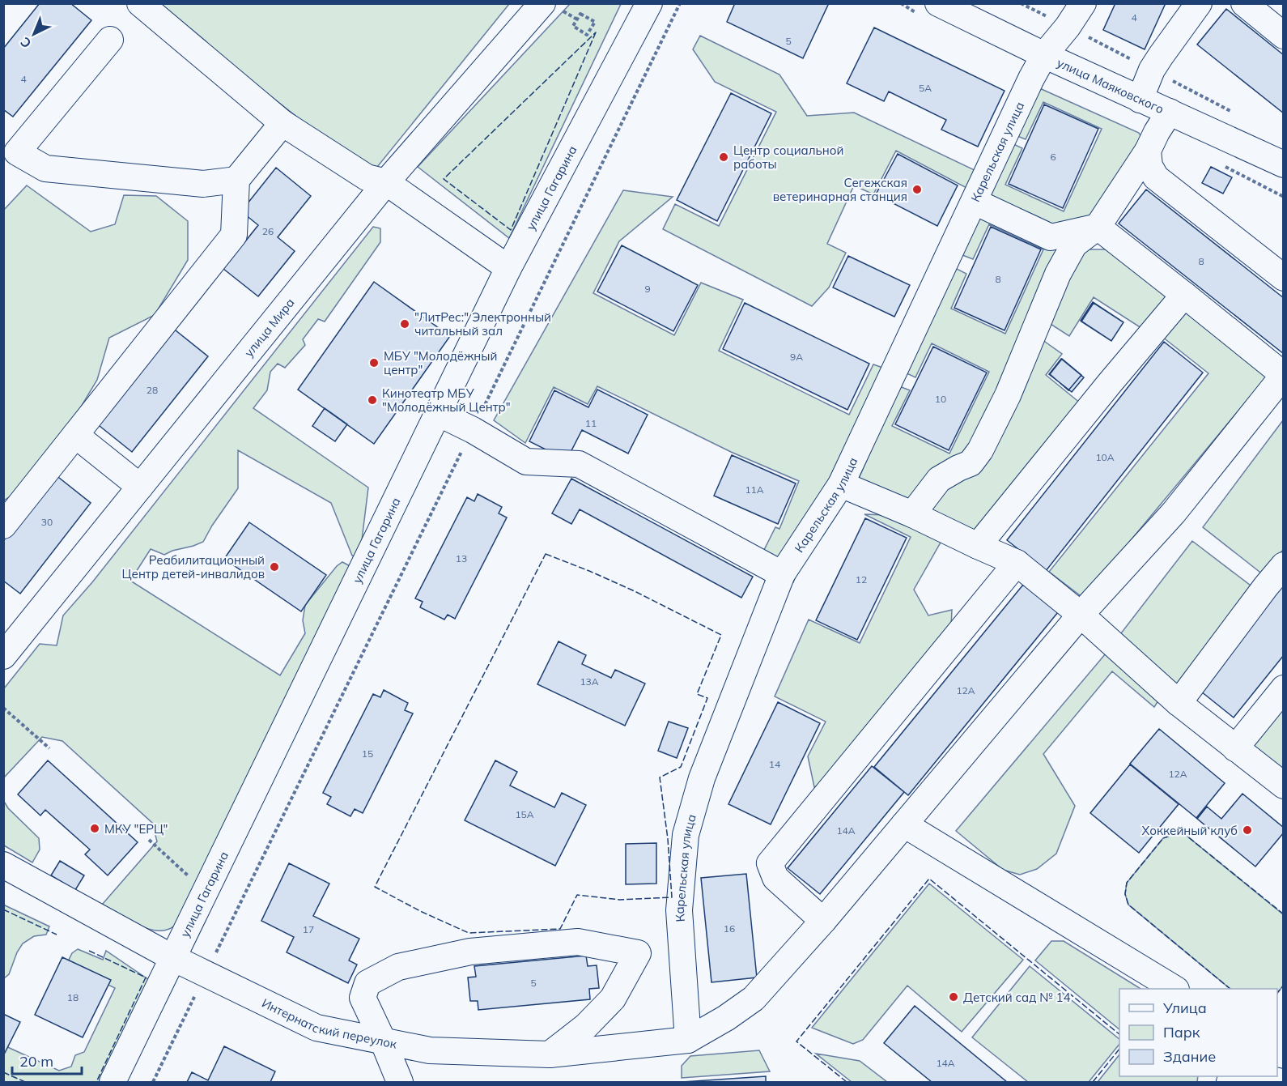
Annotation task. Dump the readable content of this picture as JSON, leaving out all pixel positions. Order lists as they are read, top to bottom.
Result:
{
  "streets": {
    "street": [
      "улица Маяковского",
      "Карельская улица",
      "улица Гагарина",
      "улица Мира",
      "Интернатский переулок"
    ]
  },
  "crossings": [
    ["улица Маяковского", "Карельская улица"],
    ["Карельская улица", "Интернатский переулок"],
    ["улица Гагарина", "Интернатский переулок"]
  ],
  "places": [
    "Центр социальной работы",
    "Сегежская ветеринарная станция",
    "\"ЛитРес:\" Электронный читальный зал",
    "МБУ \"Молодёжный центр\"",
    "Кинотеатр МБУ \"Молодёжный Центр\"",
    "Реабилитационный Центр детей-инвалидов",
    "МКУ \"ЕРЦ\"",
    "Хоккейный клуб",
    "Детский сад № 14"
  ],
  "house_numbers": [
    "4",
    "5",
    "4",
    "5А",
    "6",
    "26",
    "8",
    "8",
    "9",
    "9А",
    "28",
    "10",
    "11",
    "10А",
    "11А",
    "30",
    "13",
    "12",
    "13А",
    "12А",
    "15",
    "14",
    "12А",
    "15А",
    "14А",
    "16",
    "17",
    "5",
    "18",
    "14А"
  ],
  "legend": ["Улица", "Парк", "Здание"],
  "scale_bar": "20 m",
  "north": "bottom left"
}
